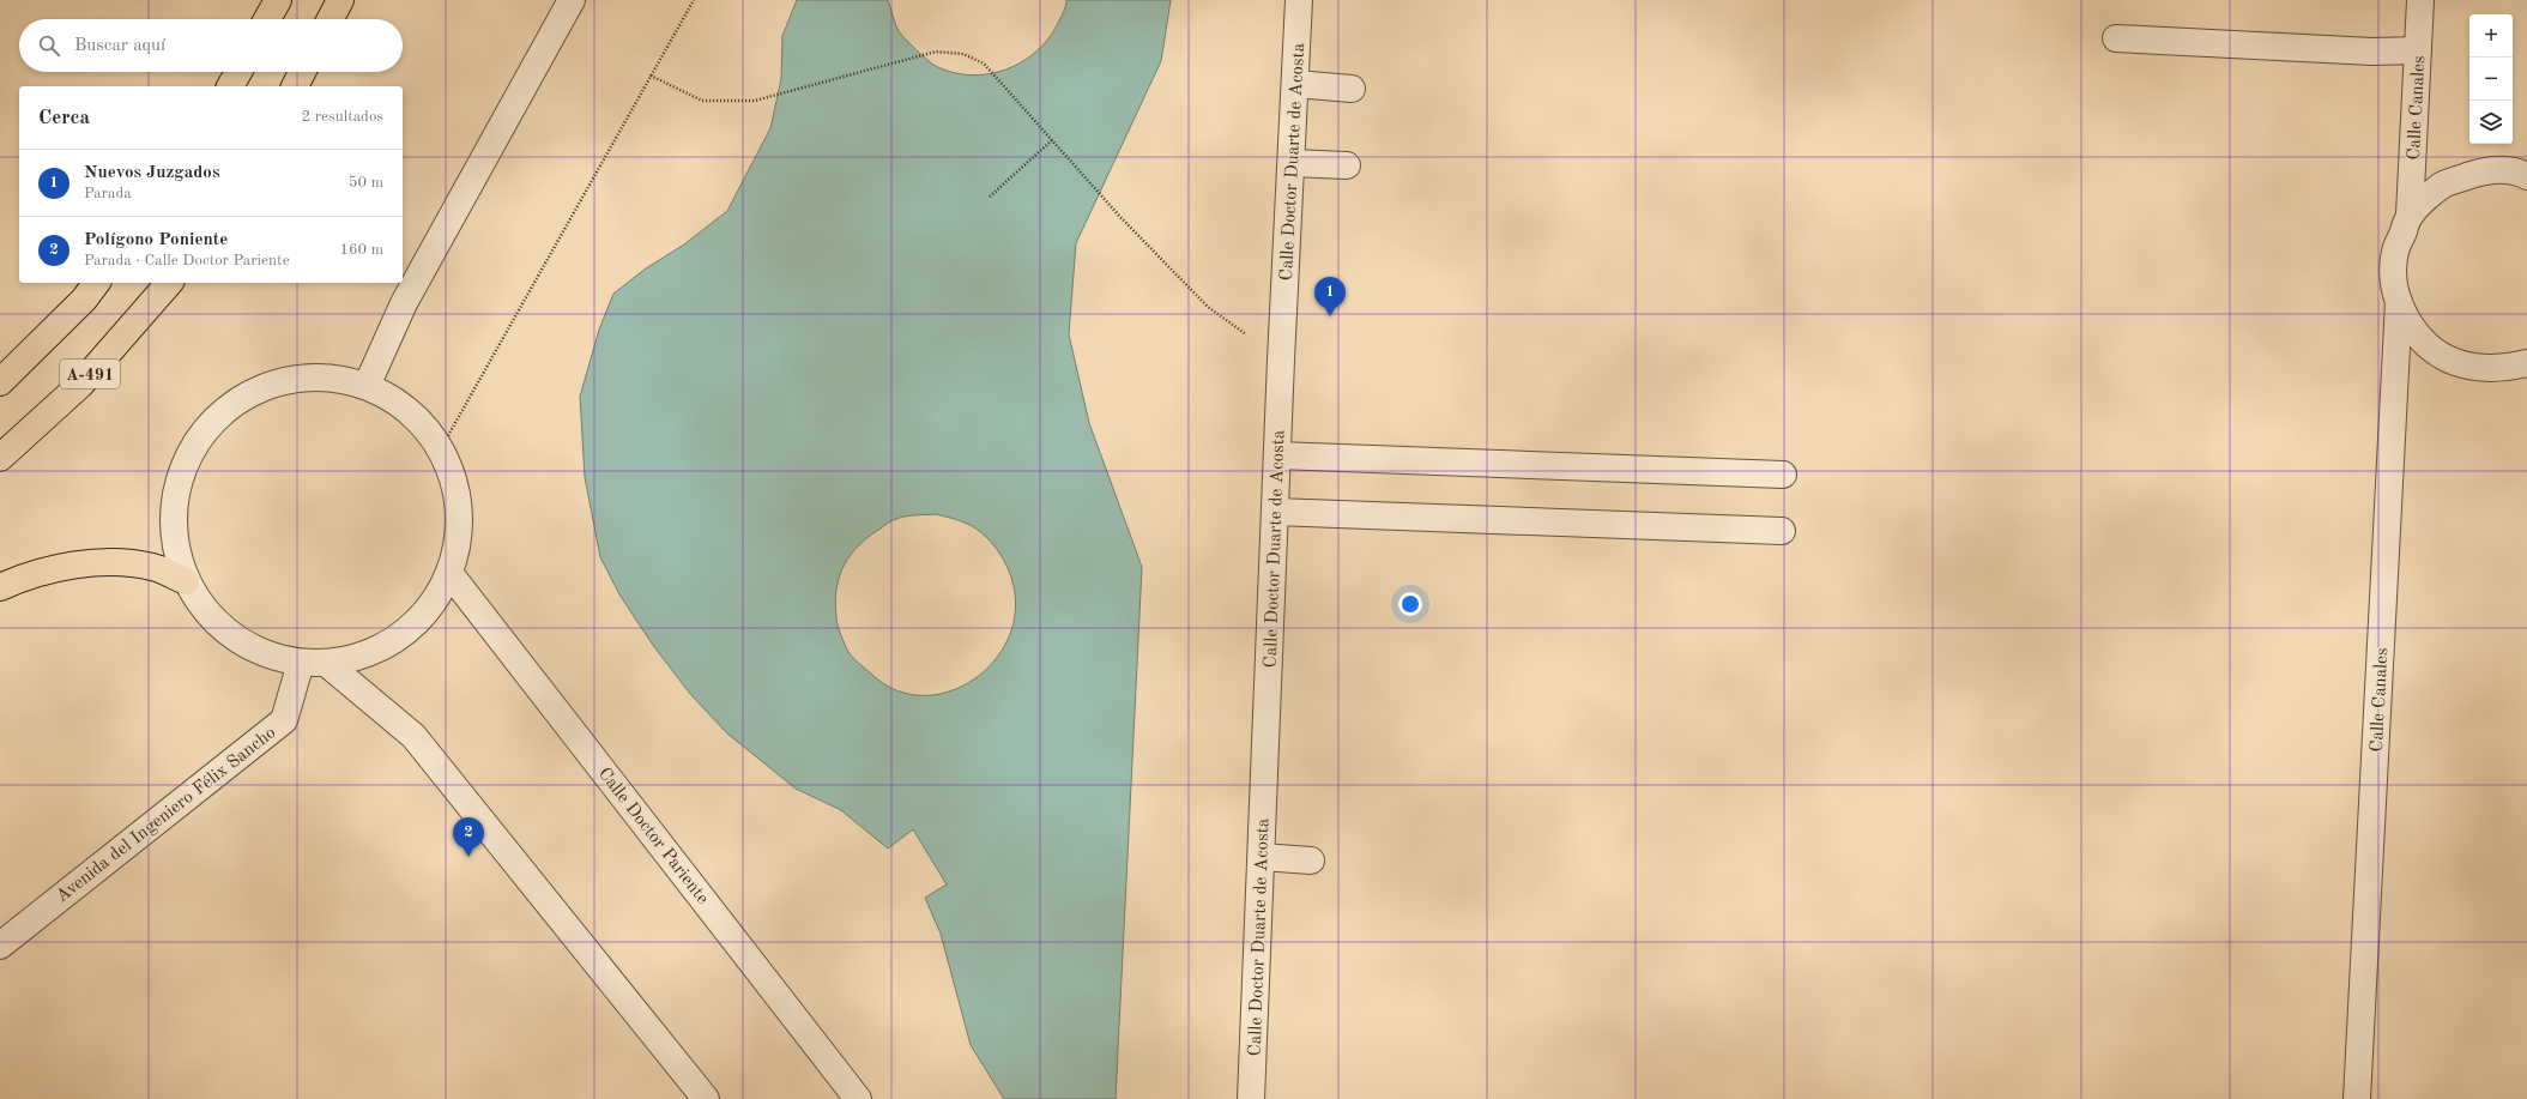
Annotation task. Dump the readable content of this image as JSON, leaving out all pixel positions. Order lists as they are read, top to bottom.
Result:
{
  "streets": {
    "highway": ["A-491"],
    "street": [
      "Calle Canales",
      "Calle Doctor Duarte de Acosta",
      "Avenida del Ingeniero Félix Sancho",
      "Calle Doctor Pariente"
    ]
  },
  "page": {
    "map_buttons": ["+", "−"],
    "search": "Buscar aquí",
    "heading": ["Cerca", "2 resultados"],
    "list": [
      {
        "mark": "1",
        "name": "Nuevos Juzgados",
        "note": "Parada",
        "value": "50 m"
      },
      {
        "mark": "2",
        "name": "Polígono Poniente",
        "note": "Parada · Calle Doctor Pariente",
        "value": "160 m"
      }
    ],
    "pins": ["1", "2"]
  }
}
